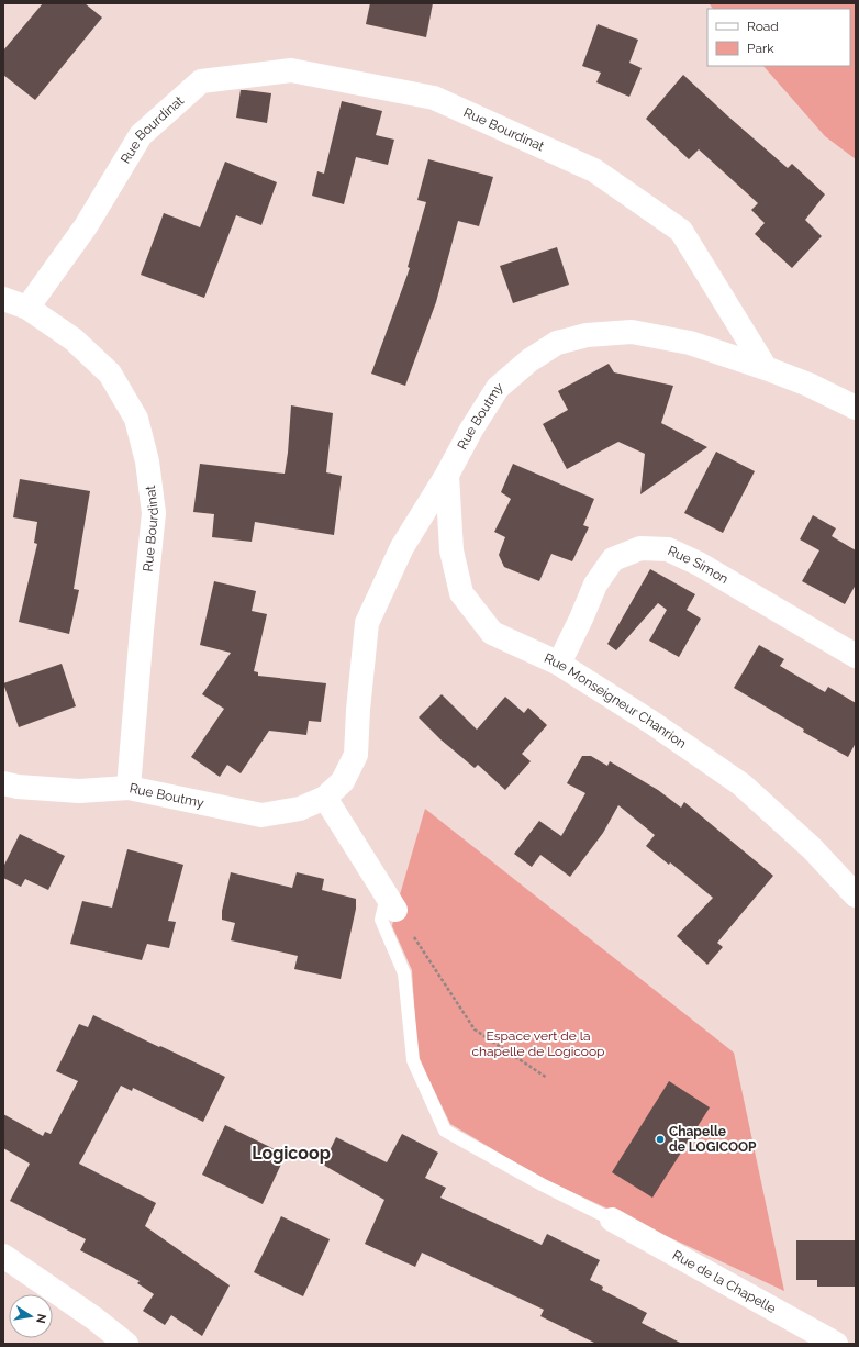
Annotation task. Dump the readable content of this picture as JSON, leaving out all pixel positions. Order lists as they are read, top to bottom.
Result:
{
  "streets": {
    "street": [
      "Rue Bourdinat",
      "Rue Boutmy",
      "Rue Simon",
      "Rue Monseigneur Chanrion",
      "Rue de la Chapelle"
    ]
  },
  "crossings": [
    ["Rue Bourdinat", "Rue Boutmy"],
    ["Rue Boutmy", "Rue Monseigneur Chanrion"],
    ["Rue Simon", "Rue Monseigneur Chanrion"]
  ],
  "districts": ["Logicoop"],
  "parks": ["Espace vert de la chapelle de Logicoop"],
  "places": ["Chapelle de LOGICOOP"],
  "legend": ["Road", "Park"],
  "north": "right"
}
